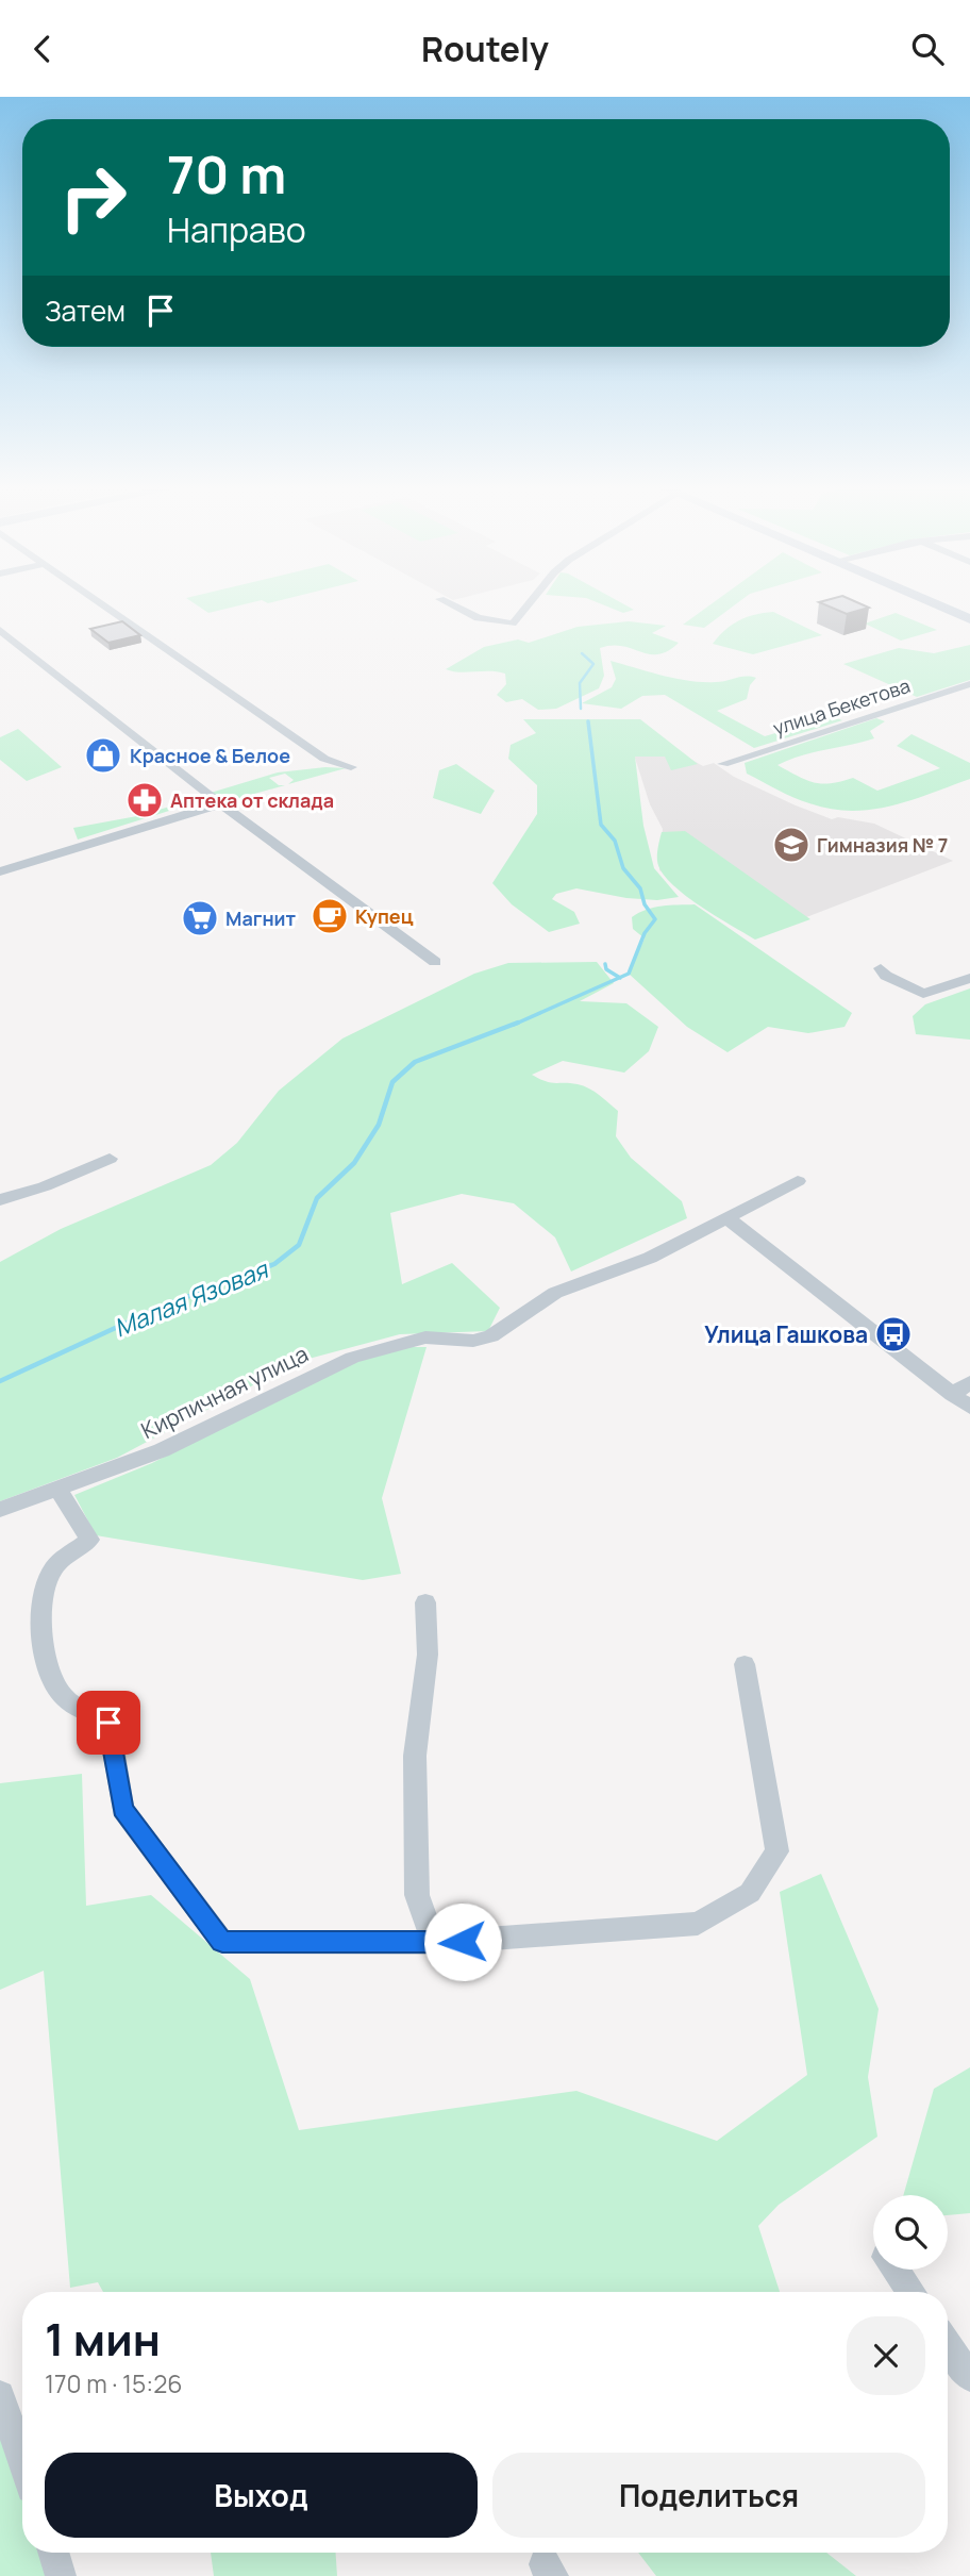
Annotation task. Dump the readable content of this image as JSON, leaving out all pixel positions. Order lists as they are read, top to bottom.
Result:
{
  "streets": {
    "street": ["улица Бекетова", "Кирпичная улица"]
  },
  "water": ["Малая Язовая"],
  "places": {
    "shop": ["Красное & Белое"],
    "pharmacy": ["Аптека от склада"],
    "school or university": ["Гимназия № 7"],
    "cafe": ["Купец"],
    "supermarket": ["Магнит"],
    "bus stop": ["Улица Гашкова"]
  },
  "page": {
    "header": "Routely",
    "turn": ["70 m", "Направо"],
    "then": "Затем",
    "heading": ["1 мин", "170 m · 15:26"],
    "buttons": ["Выход", "Поделиться"]
  }
}
